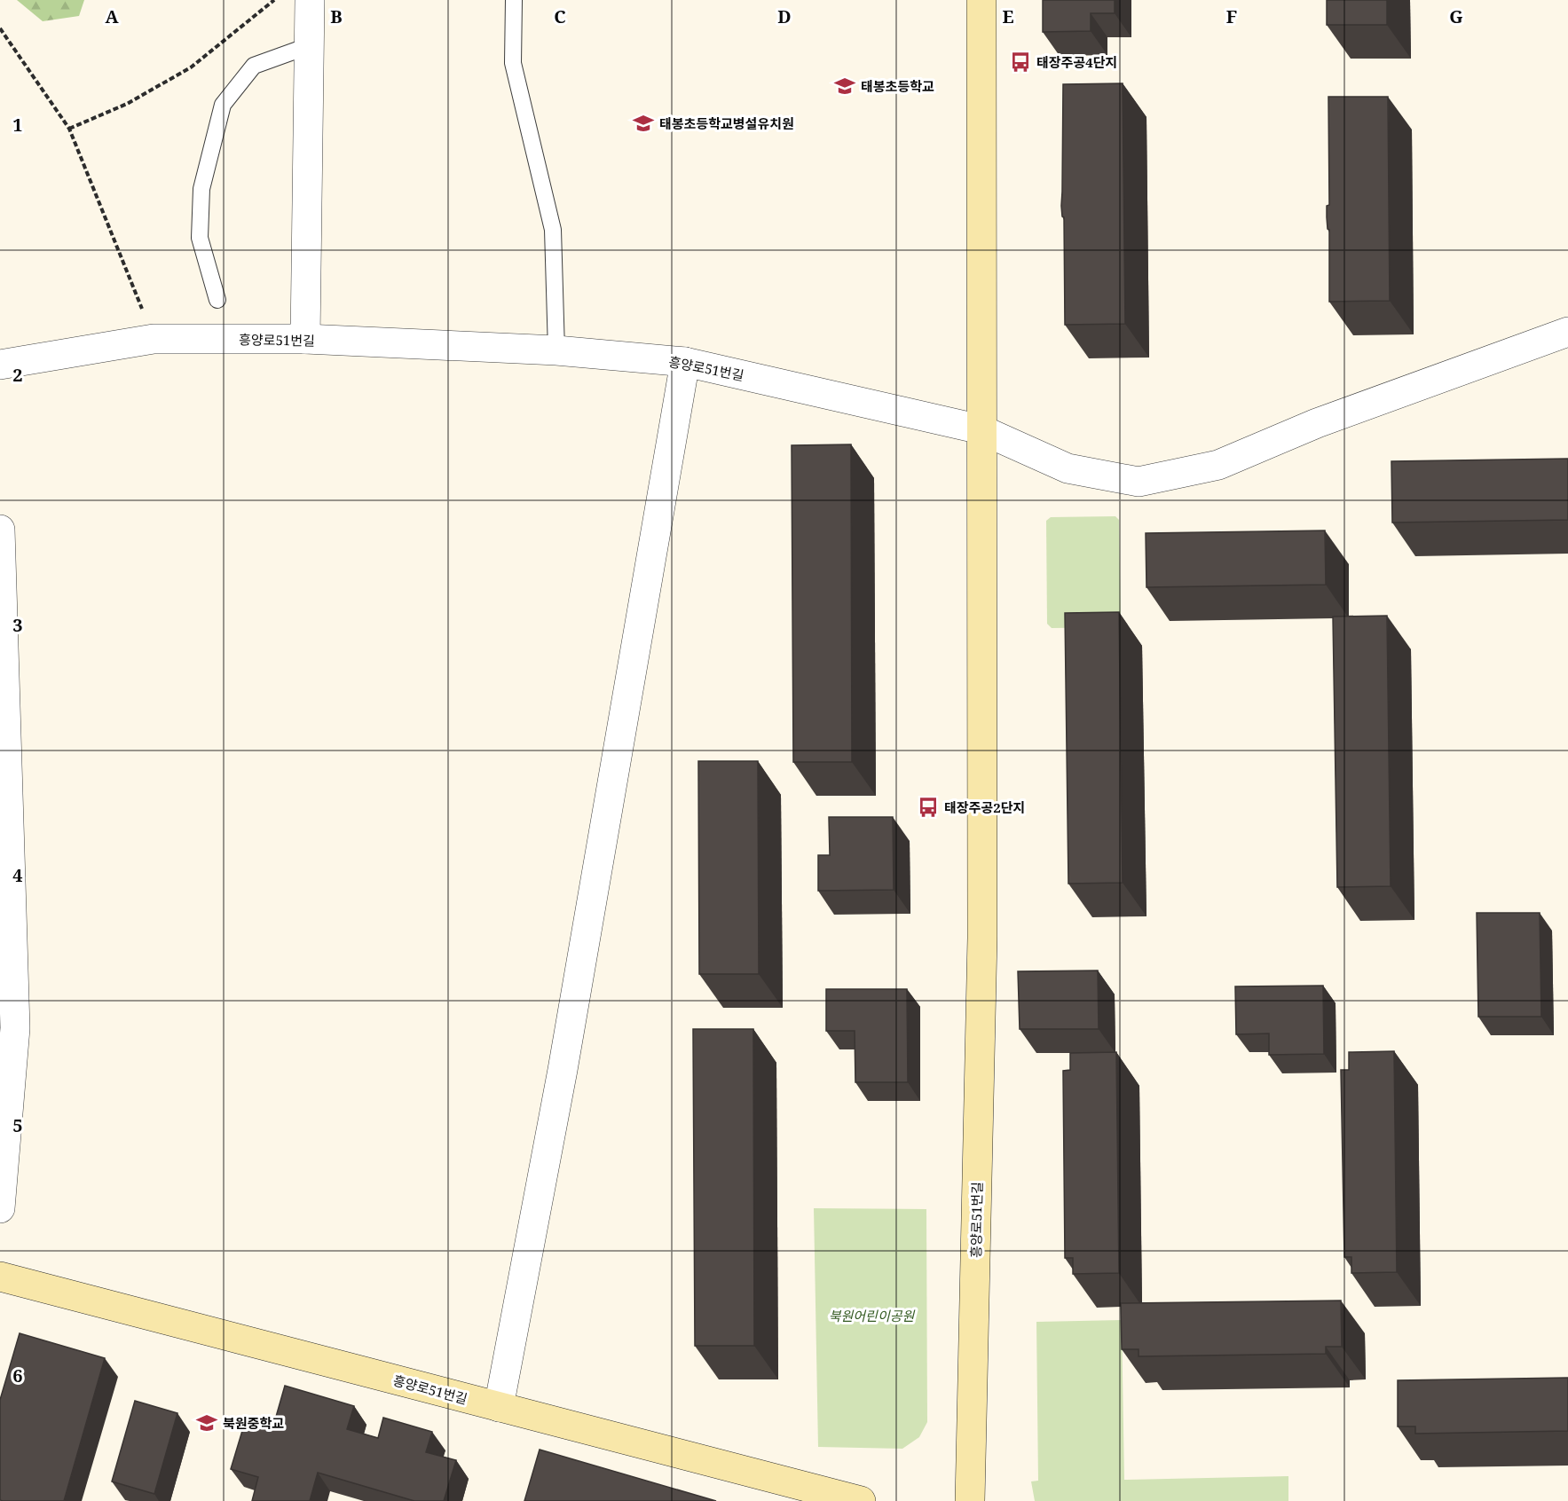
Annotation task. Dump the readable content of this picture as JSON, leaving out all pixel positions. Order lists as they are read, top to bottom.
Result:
{
  "streets": {
    "street": ["흥양로51번길"]
  },
  "parks": ["북원어린이공원"],
  "places": {
    "bus stop": ["태장주공4단지", "태장주공2단지"],
    "school or university": ["태봉초등학교", "태봉초등학교병설유치원", "북원중학교"]
  },
  "grid": {
    "columns": [
      "A",
      "B",
      "C",
      "D",
      "E",
      "F",
      "G"
    ],
    "rows": [
      "1",
      "2",
      "3",
      "4",
      "5",
      "6"
    ]
  }
}
